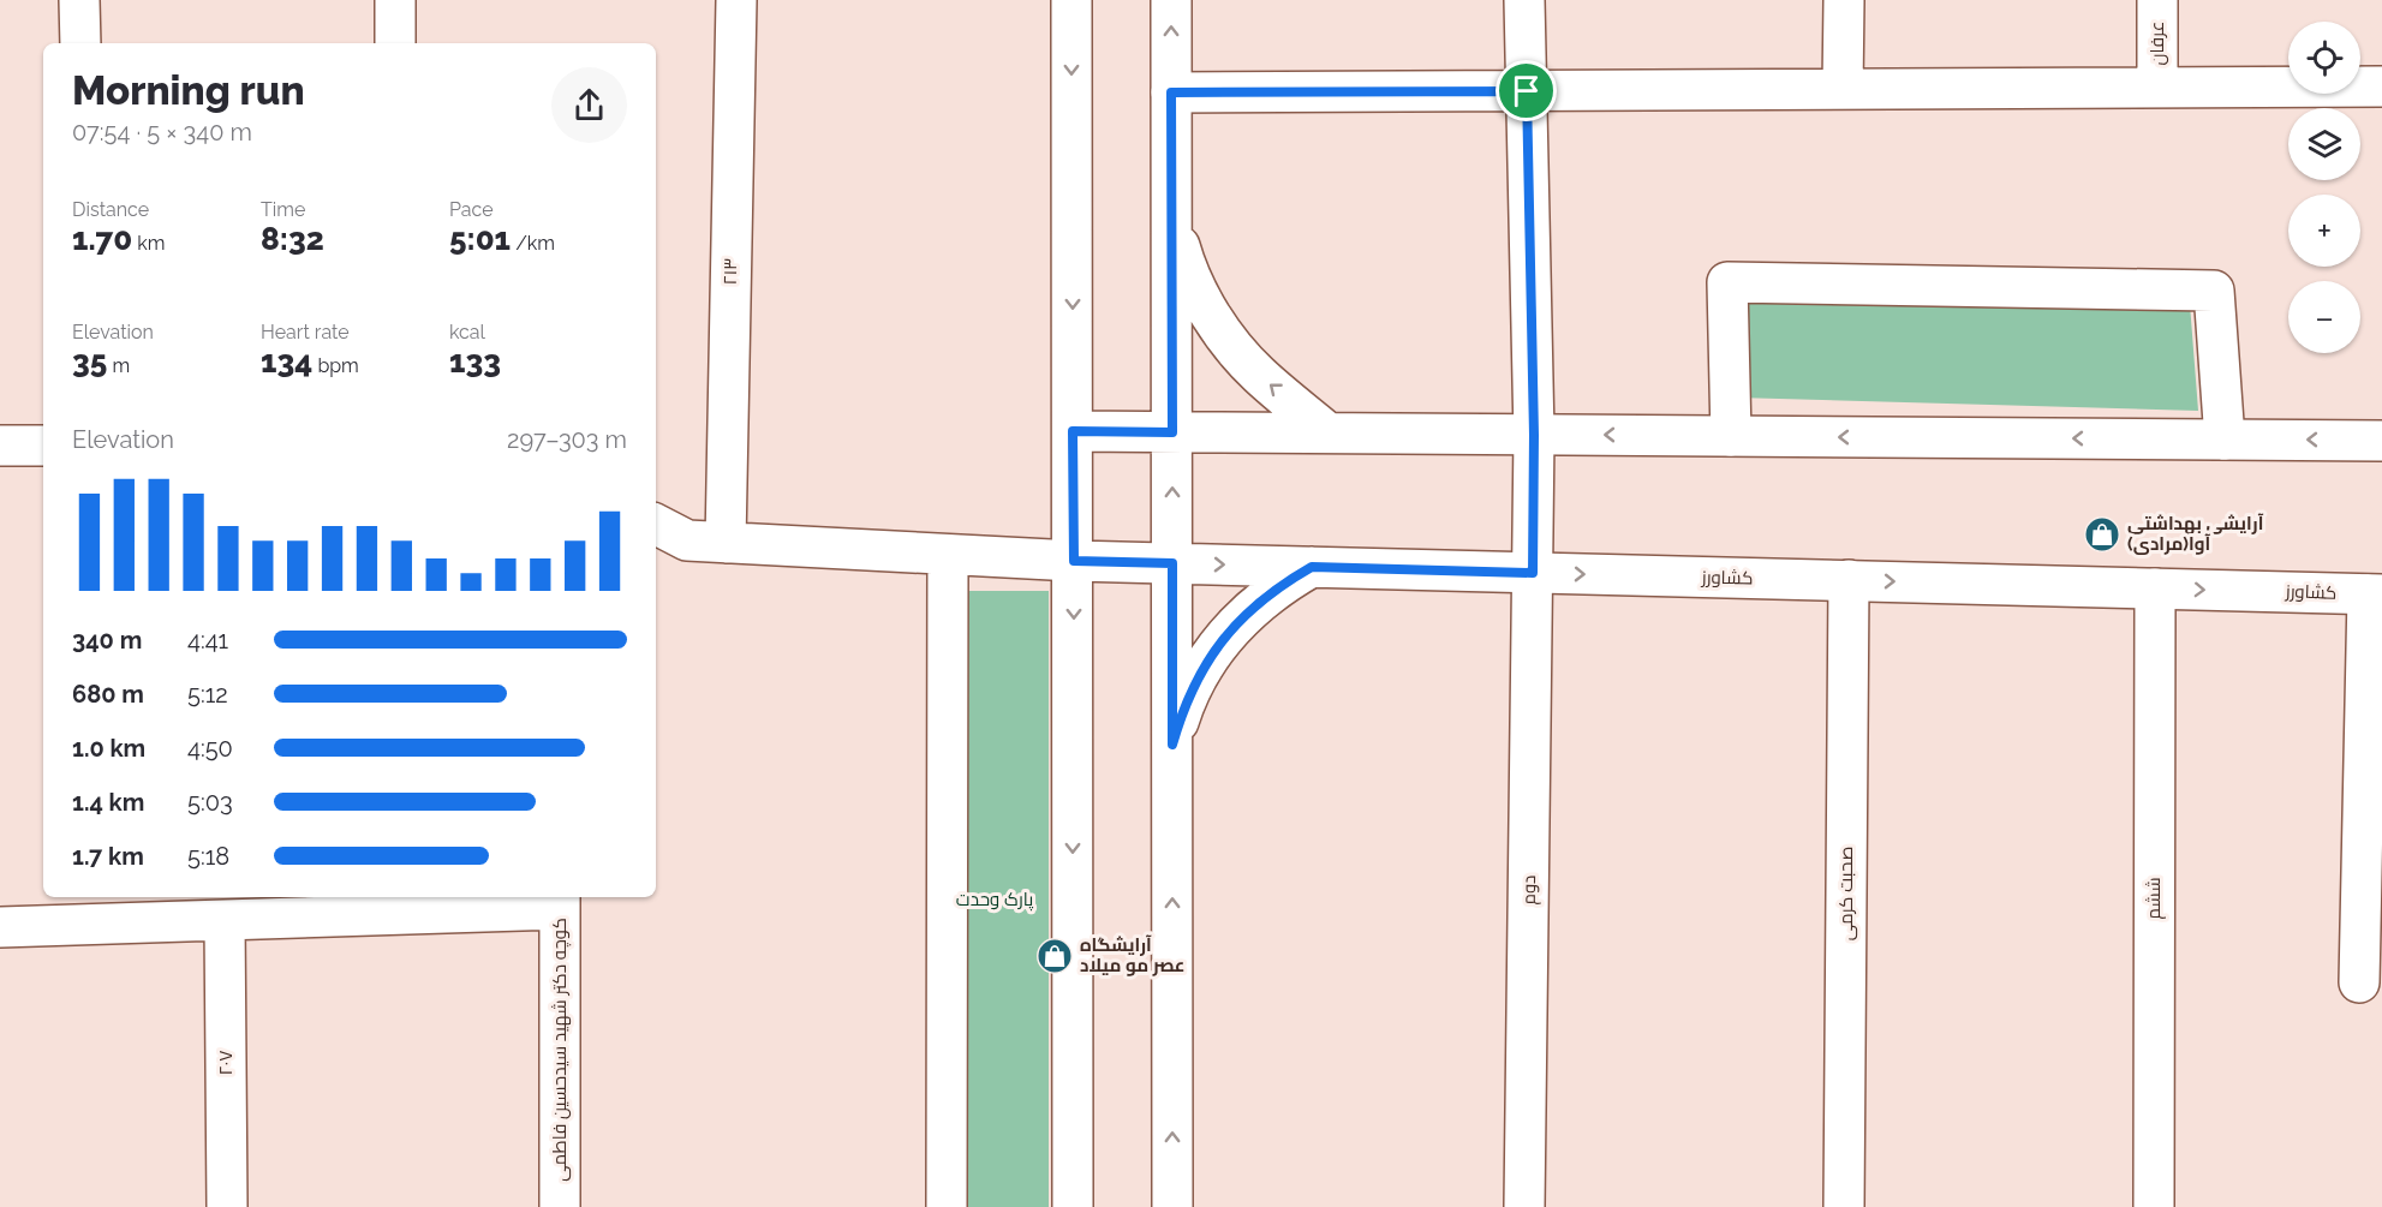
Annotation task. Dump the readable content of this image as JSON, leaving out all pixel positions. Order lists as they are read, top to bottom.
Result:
{
  "streets": {
    "street": [
      "عرفان",
      "۲۱۳",
      "کشاورز",
      "دوم",
      "صحبت کرمی",
      "ششم",
      "کوچه دکتر شهید سیدحسین فاطمی",
      "۲۰۷"
    ]
  },
  "crossings": [
    ["۲۱۳", "کشاورز"],
    ["کشاورز", "دوم"],
    ["کشاورز", "صحبت کرمی"],
    ["کشاورز", "ششم"]
  ],
  "parks": ["پارک وحدت"],
  "places": {
    "shop": ["آرایشی بهداشتی آوا(مرادی)", "آرایشگاه عصر مو میلاد"]
  },
  "page": {
    "map_buttons": ["+", "−"],
    "heading": ["Morning run", "07:54 · 5 × 340 m"],
    "stats": [
      ["Distance", "1.70 km"],
      ["Time", "8:32"],
      ["Pace", "5:01 /km"],
      ["Elevation", "35 m"],
      ["Heart rate", "134 bpm"],
      ["kcal", "133"]
    ],
    "chart": ["Elevation", "297–303 m"],
    "list": [
      {
        "name": "340 m",
        "note": "4:41"
      },
      {
        "name": "680 m",
        "note": "5:12"
      },
      {
        "name": "1.0 km",
        "note": "4:50"
      },
      {
        "name": "1.4 km",
        "note": "5:03"
      },
      {
        "name": "1.7 km",
        "note": "5:18"
      }
    ]
  }
}
